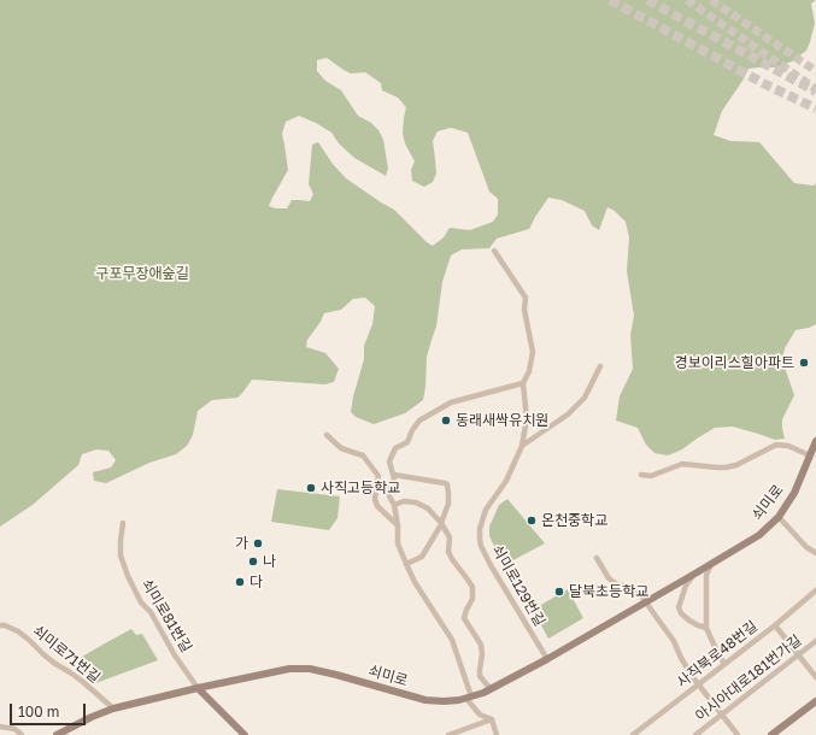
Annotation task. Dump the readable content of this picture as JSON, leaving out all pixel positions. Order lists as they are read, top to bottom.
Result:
{
  "streets": {
    "main road": ["쇠미로"],
    "street": [
      "쇠미로129번길",
      "쇠미로81번길",
      "쇠미로71번길",
      "사직북로48번길",
      "아시아대로181번가길"
    ]
  },
  "crossings": [
    ["쇠미로", "쇠미로129번길"],
    ["쇠미로", "쇠미로81번길"],
    ["쇠미로", "쇠미로71번길"]
  ],
  "parks": ["구포무장애숲길"],
  "places": [
    "경보이리스힐아파트",
    "동래새싹유치원",
    "사직고등학교",
    "온천중학교",
    "가",
    "나",
    "다",
    "달북초등학교"
  ],
  "scale_bar": "100 m"
}
